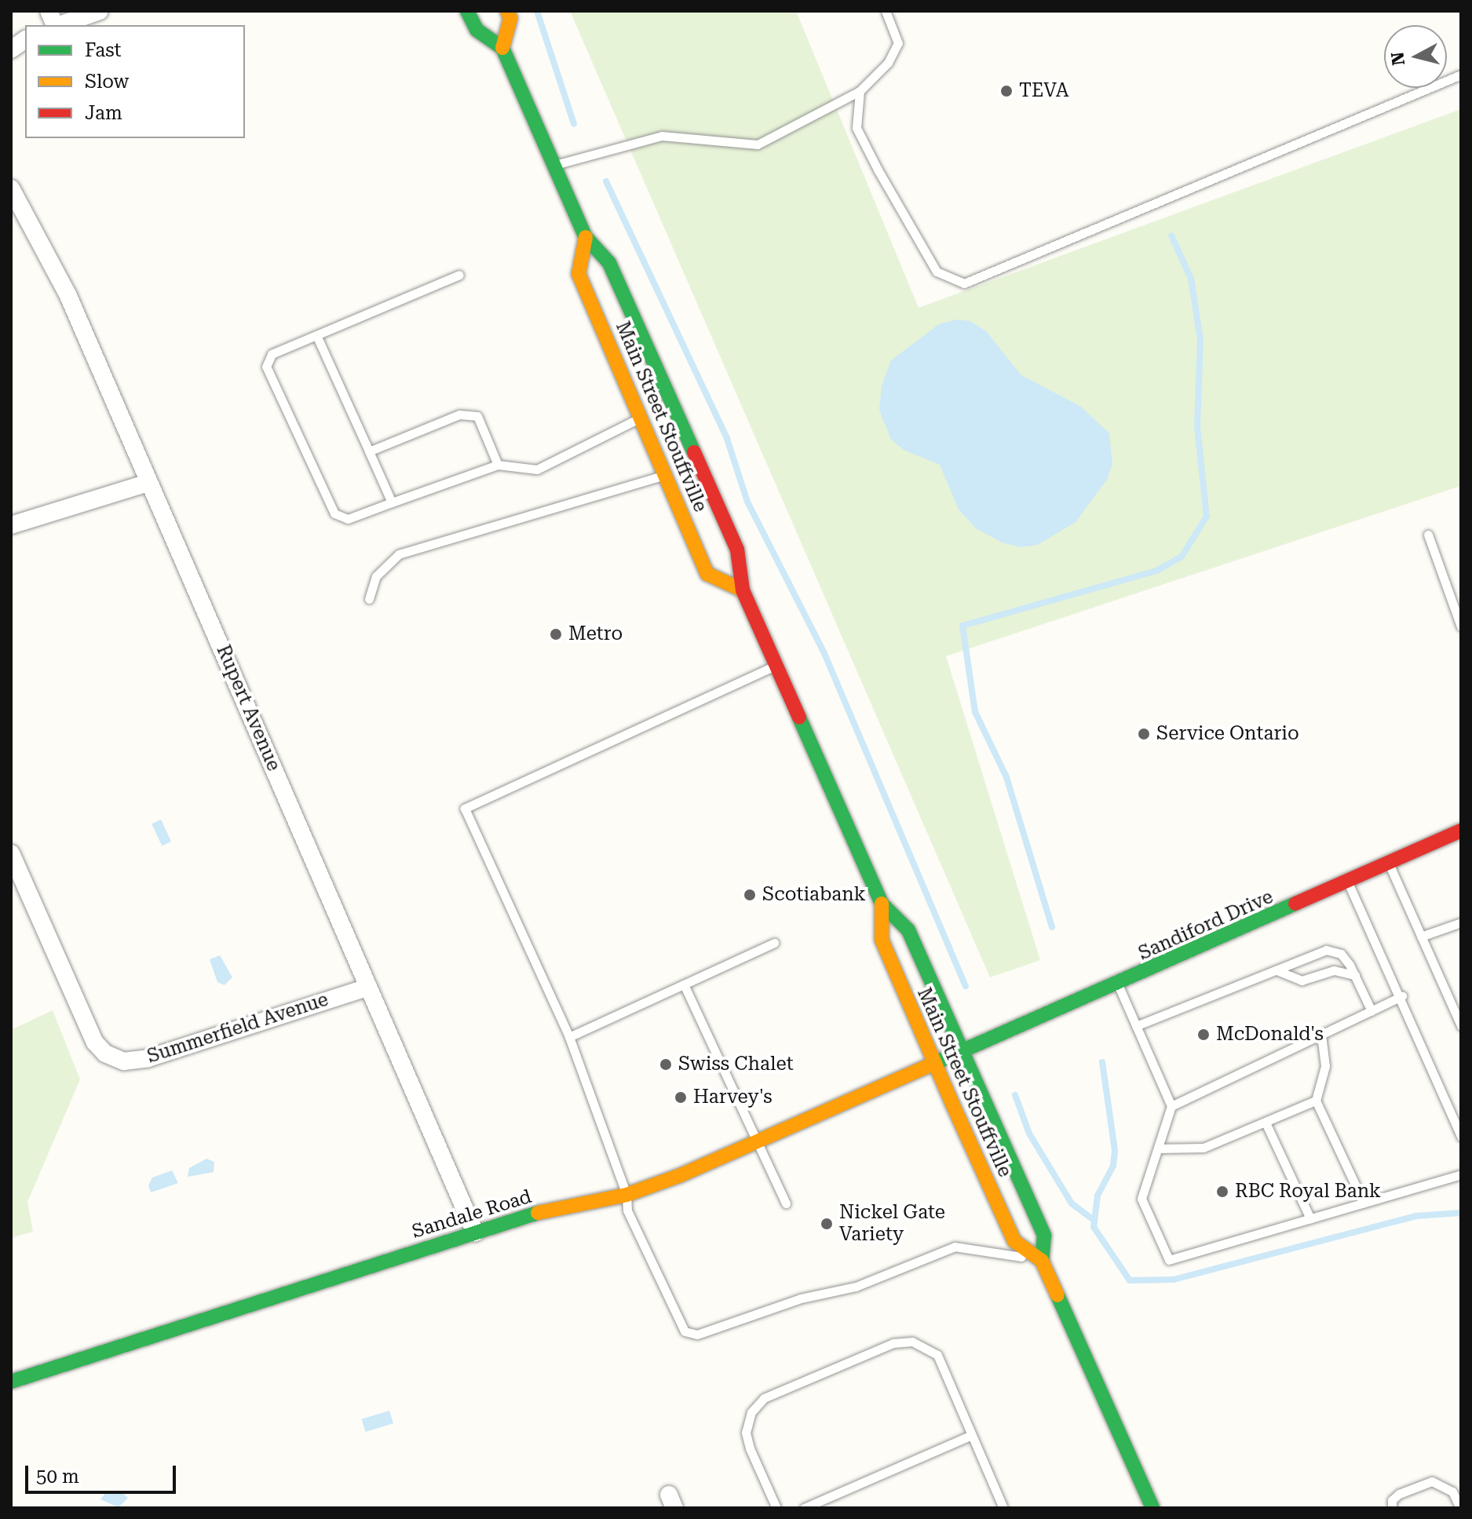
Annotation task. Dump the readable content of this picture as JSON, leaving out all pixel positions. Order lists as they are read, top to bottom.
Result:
{
  "streets": {
    "main road": ["Main Street Stouffville", "Sandiford Drive", "Sandale Road"],
    "street": ["Rupert Avenue", "Summerfield Avenue"]
  },
  "crossings": [
    ["Main Street Stouffville", "Sandiford Drive"],
    ["Main Street Stouffville", "Sandale Road"],
    ["Rupert Avenue", "Summerfield Avenue"],
    ["Rupert Avenue", "Sandale Road"],
    ["Sandiford Drive", "Sandale Road"]
  ],
  "places": [
    "TEVA",
    "Metro",
    "Service Ontario",
    "Scotiabank",
    "McDonald's",
    "Swiss Chalet",
    "Harvey's",
    "RBC Royal Bank",
    "Nickel Gate Variety"
  ],
  "legend": ["Fast", "Slow", "Jam"],
  "scale_bar": "50 m",
  "north": "left"
}
